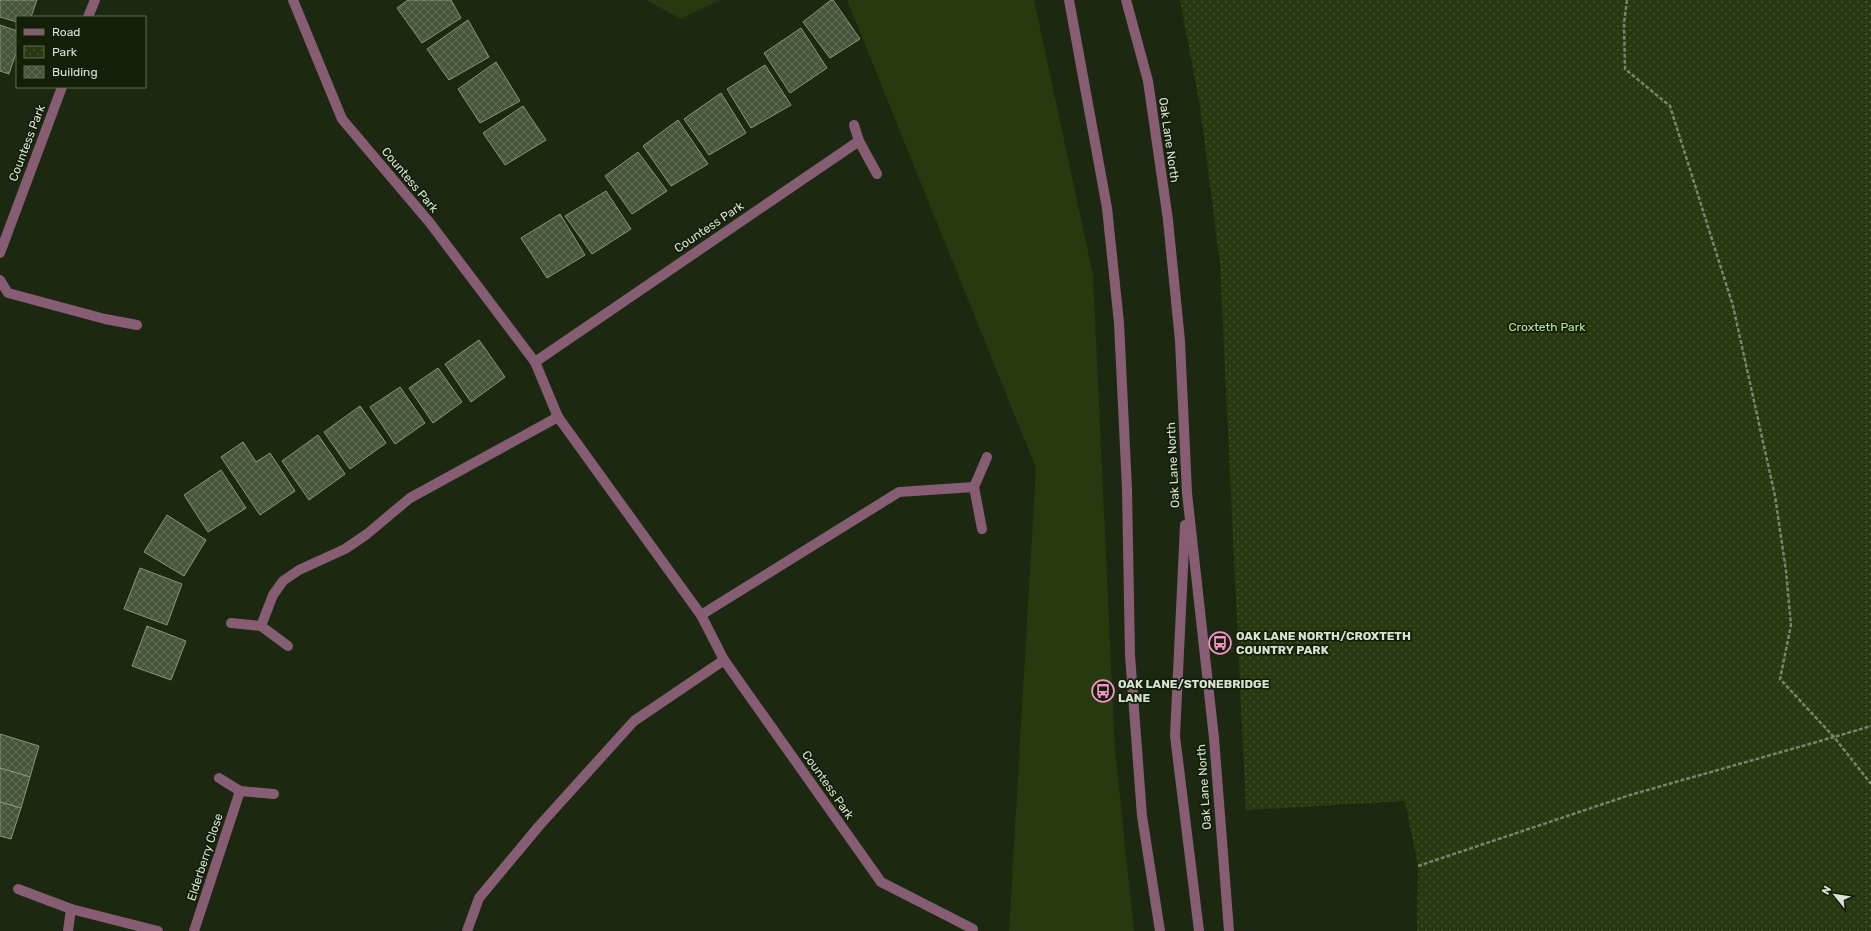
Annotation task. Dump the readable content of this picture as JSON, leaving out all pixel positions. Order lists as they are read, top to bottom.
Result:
{
  "streets": {
    "street": ["Oak Lane North", "Countess Park", "Elderberry Close"]
  },
  "parks": ["Croxteth Park"],
  "places": {
    "bus stop": ["OAK LANE NORTH/CROXTETH COUNTRY PARK", "OAK LANE/STONEBRIDGE LANE"]
  },
  "legend": ["Road", "Park", "Building"],
  "north": "top left"
}
